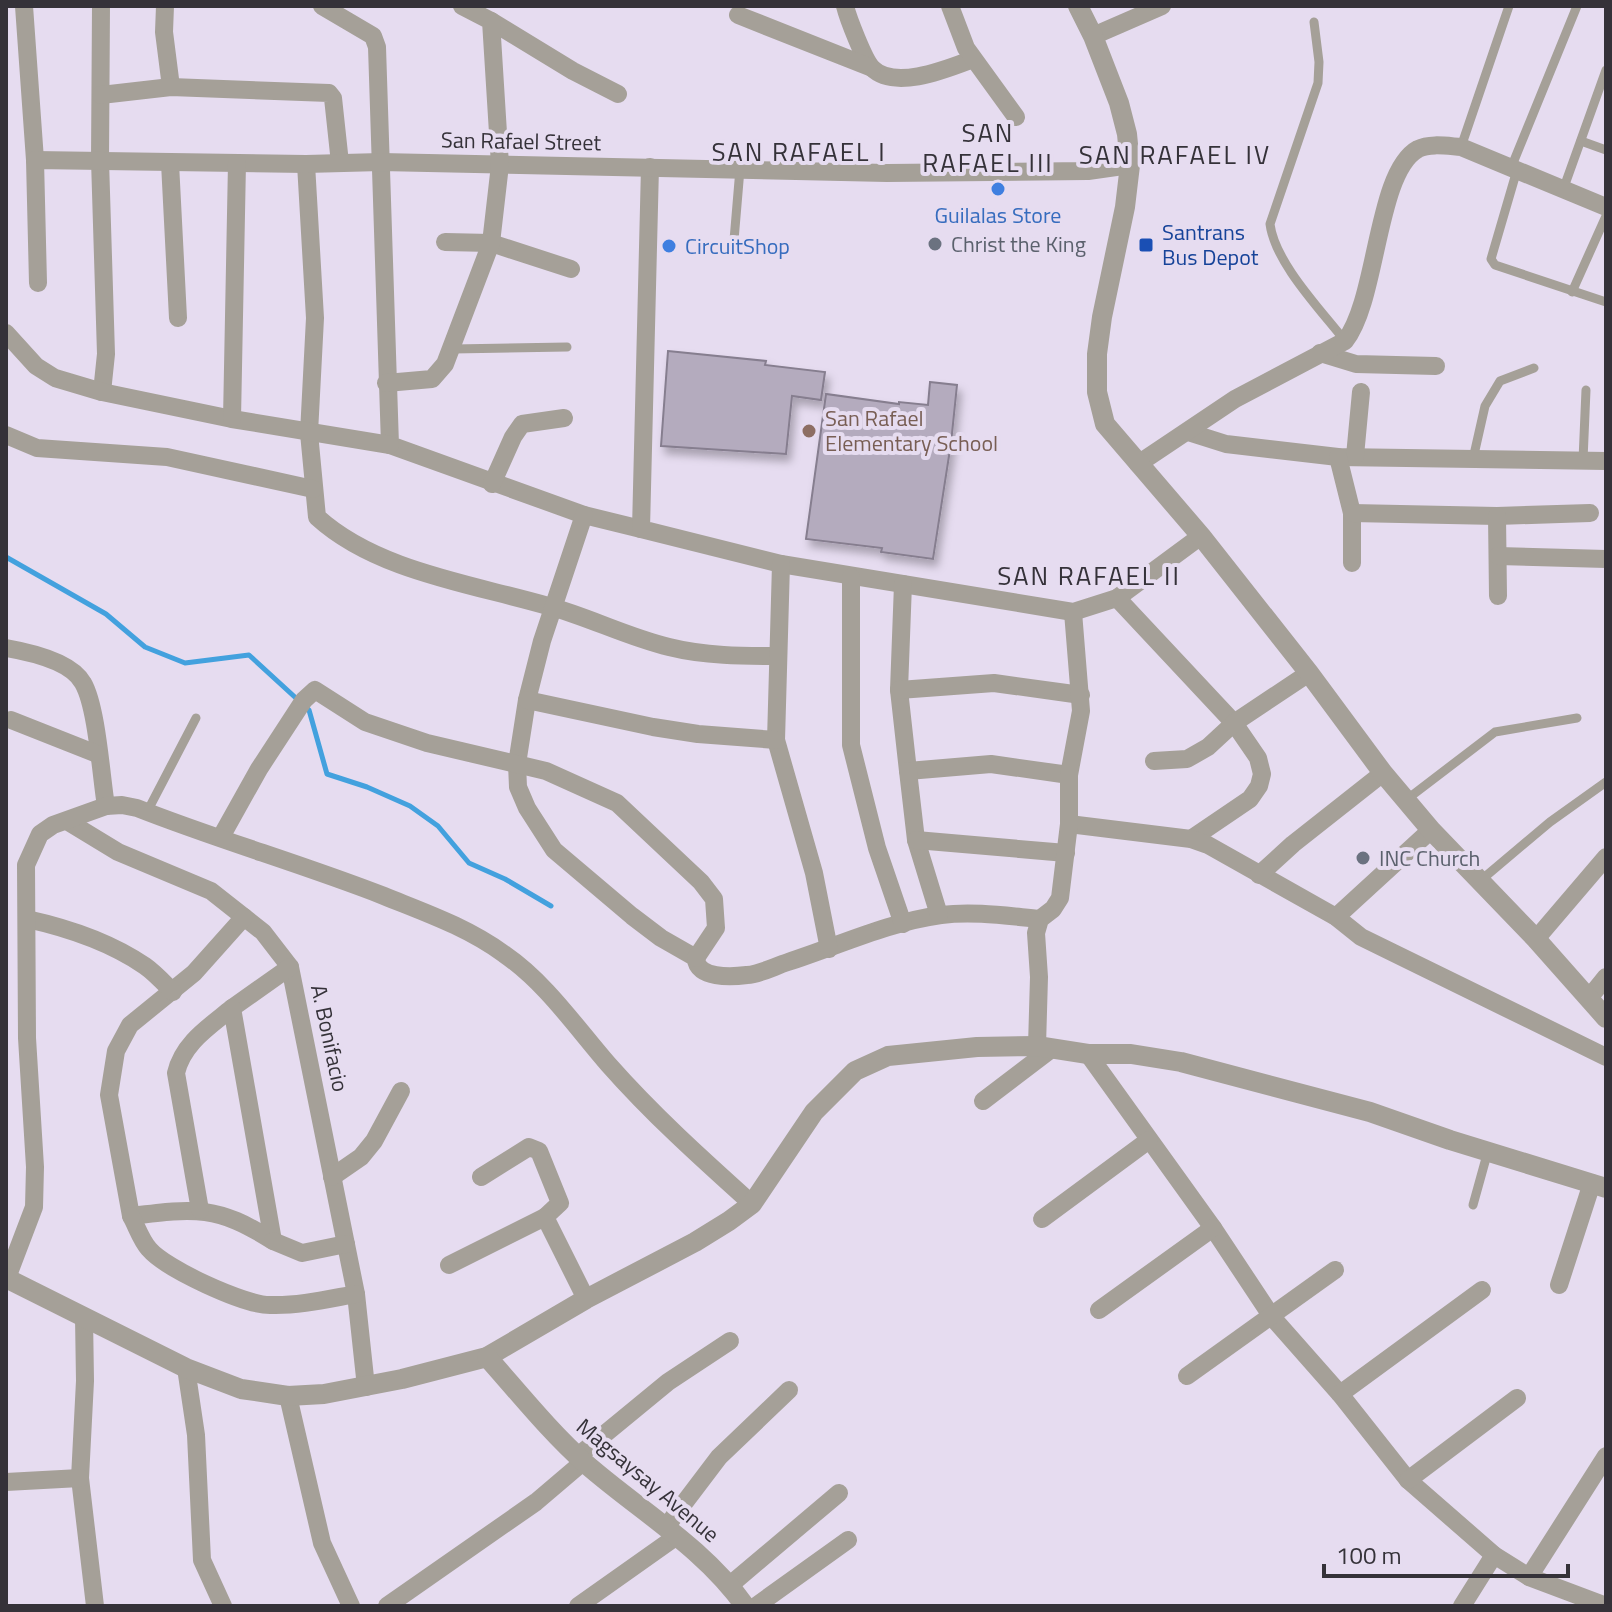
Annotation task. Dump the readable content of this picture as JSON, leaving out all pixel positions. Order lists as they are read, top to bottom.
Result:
{
  "streets": {
    "street": ["San Rafael Street", "A. Bonifacio", "Magsaysay Avenue"]
  },
  "districts": [
    "SAN RAFAEL III",
    "SAN RAFAEL I",
    "SAN RAFAEL IV",
    "SAN RAFAEL II"
  ],
  "places": {
    "other": [
      "Guilalas Store",
      "Christ the King",
      "CircuitShop",
      "San Rafael Elementary School",
      "INC Church"
    ],
    "transit": ["Santrans Bus Depot"]
  },
  "scale_bar": "100 m"
}
